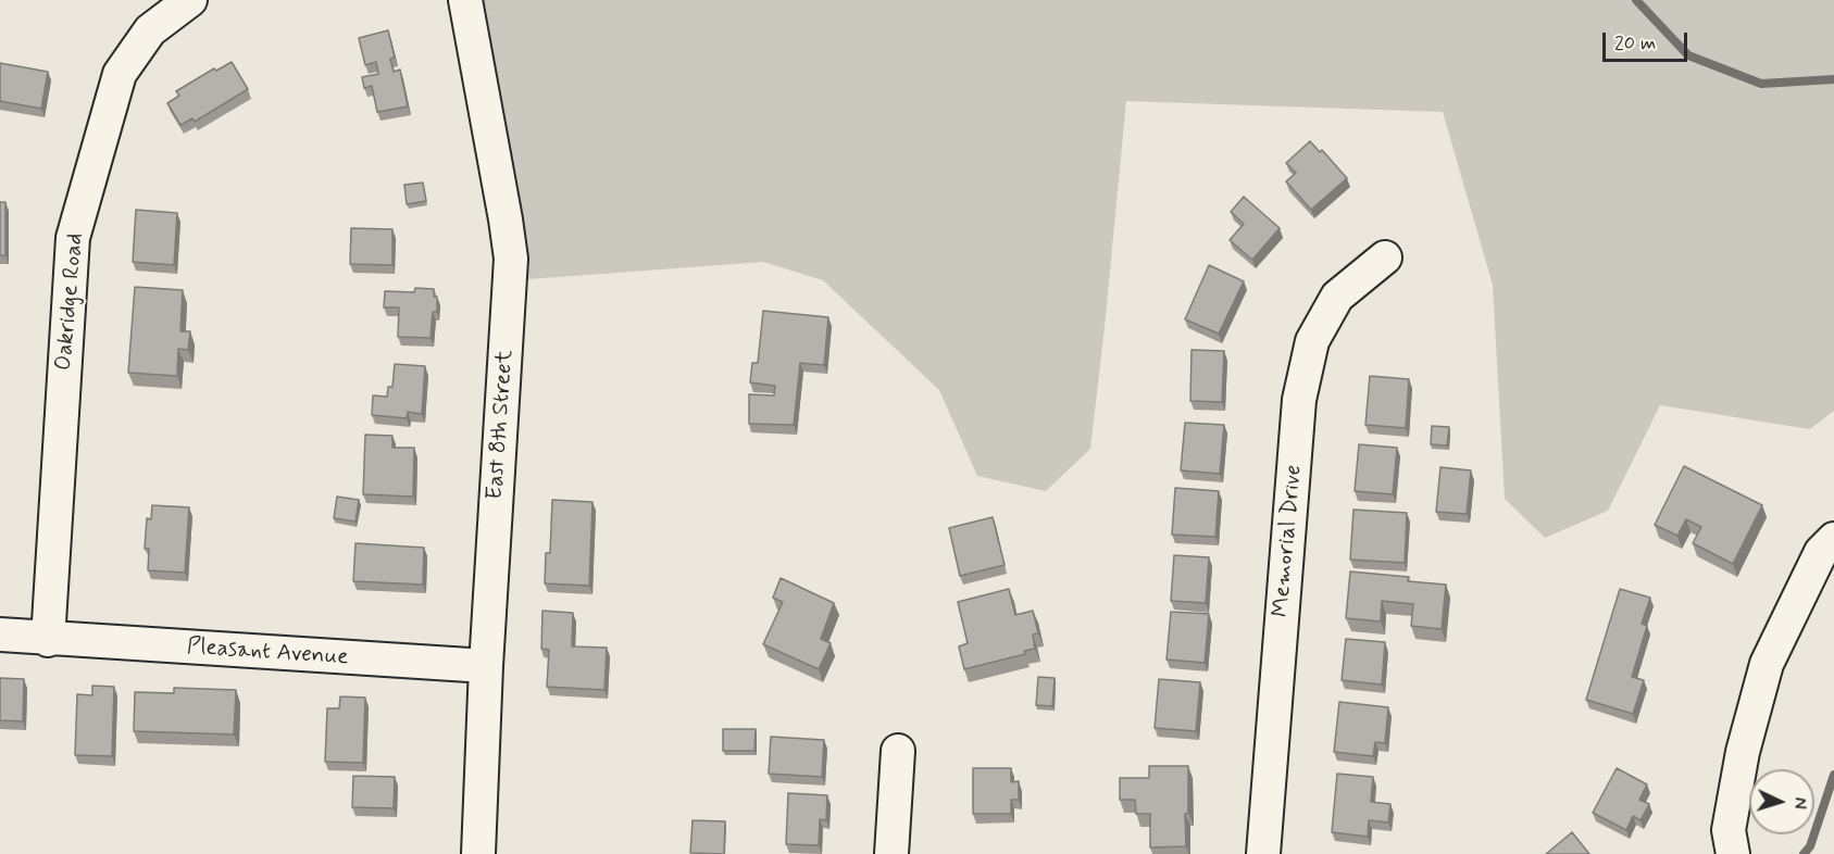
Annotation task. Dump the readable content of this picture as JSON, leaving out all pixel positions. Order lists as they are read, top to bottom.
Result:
{
  "streets": {
    "street": [
      "Oakridge Road",
      "East 8th Street",
      "Memorial Drive",
      "Pleasant Avenue"
    ]
  },
  "crossings": [
    ["Oakridge Road", "Pleasant Avenue"],
    ["East 8th Street", "Pleasant Avenue"]
  ],
  "scale_bar": "20 m",
  "north": "right"
}
